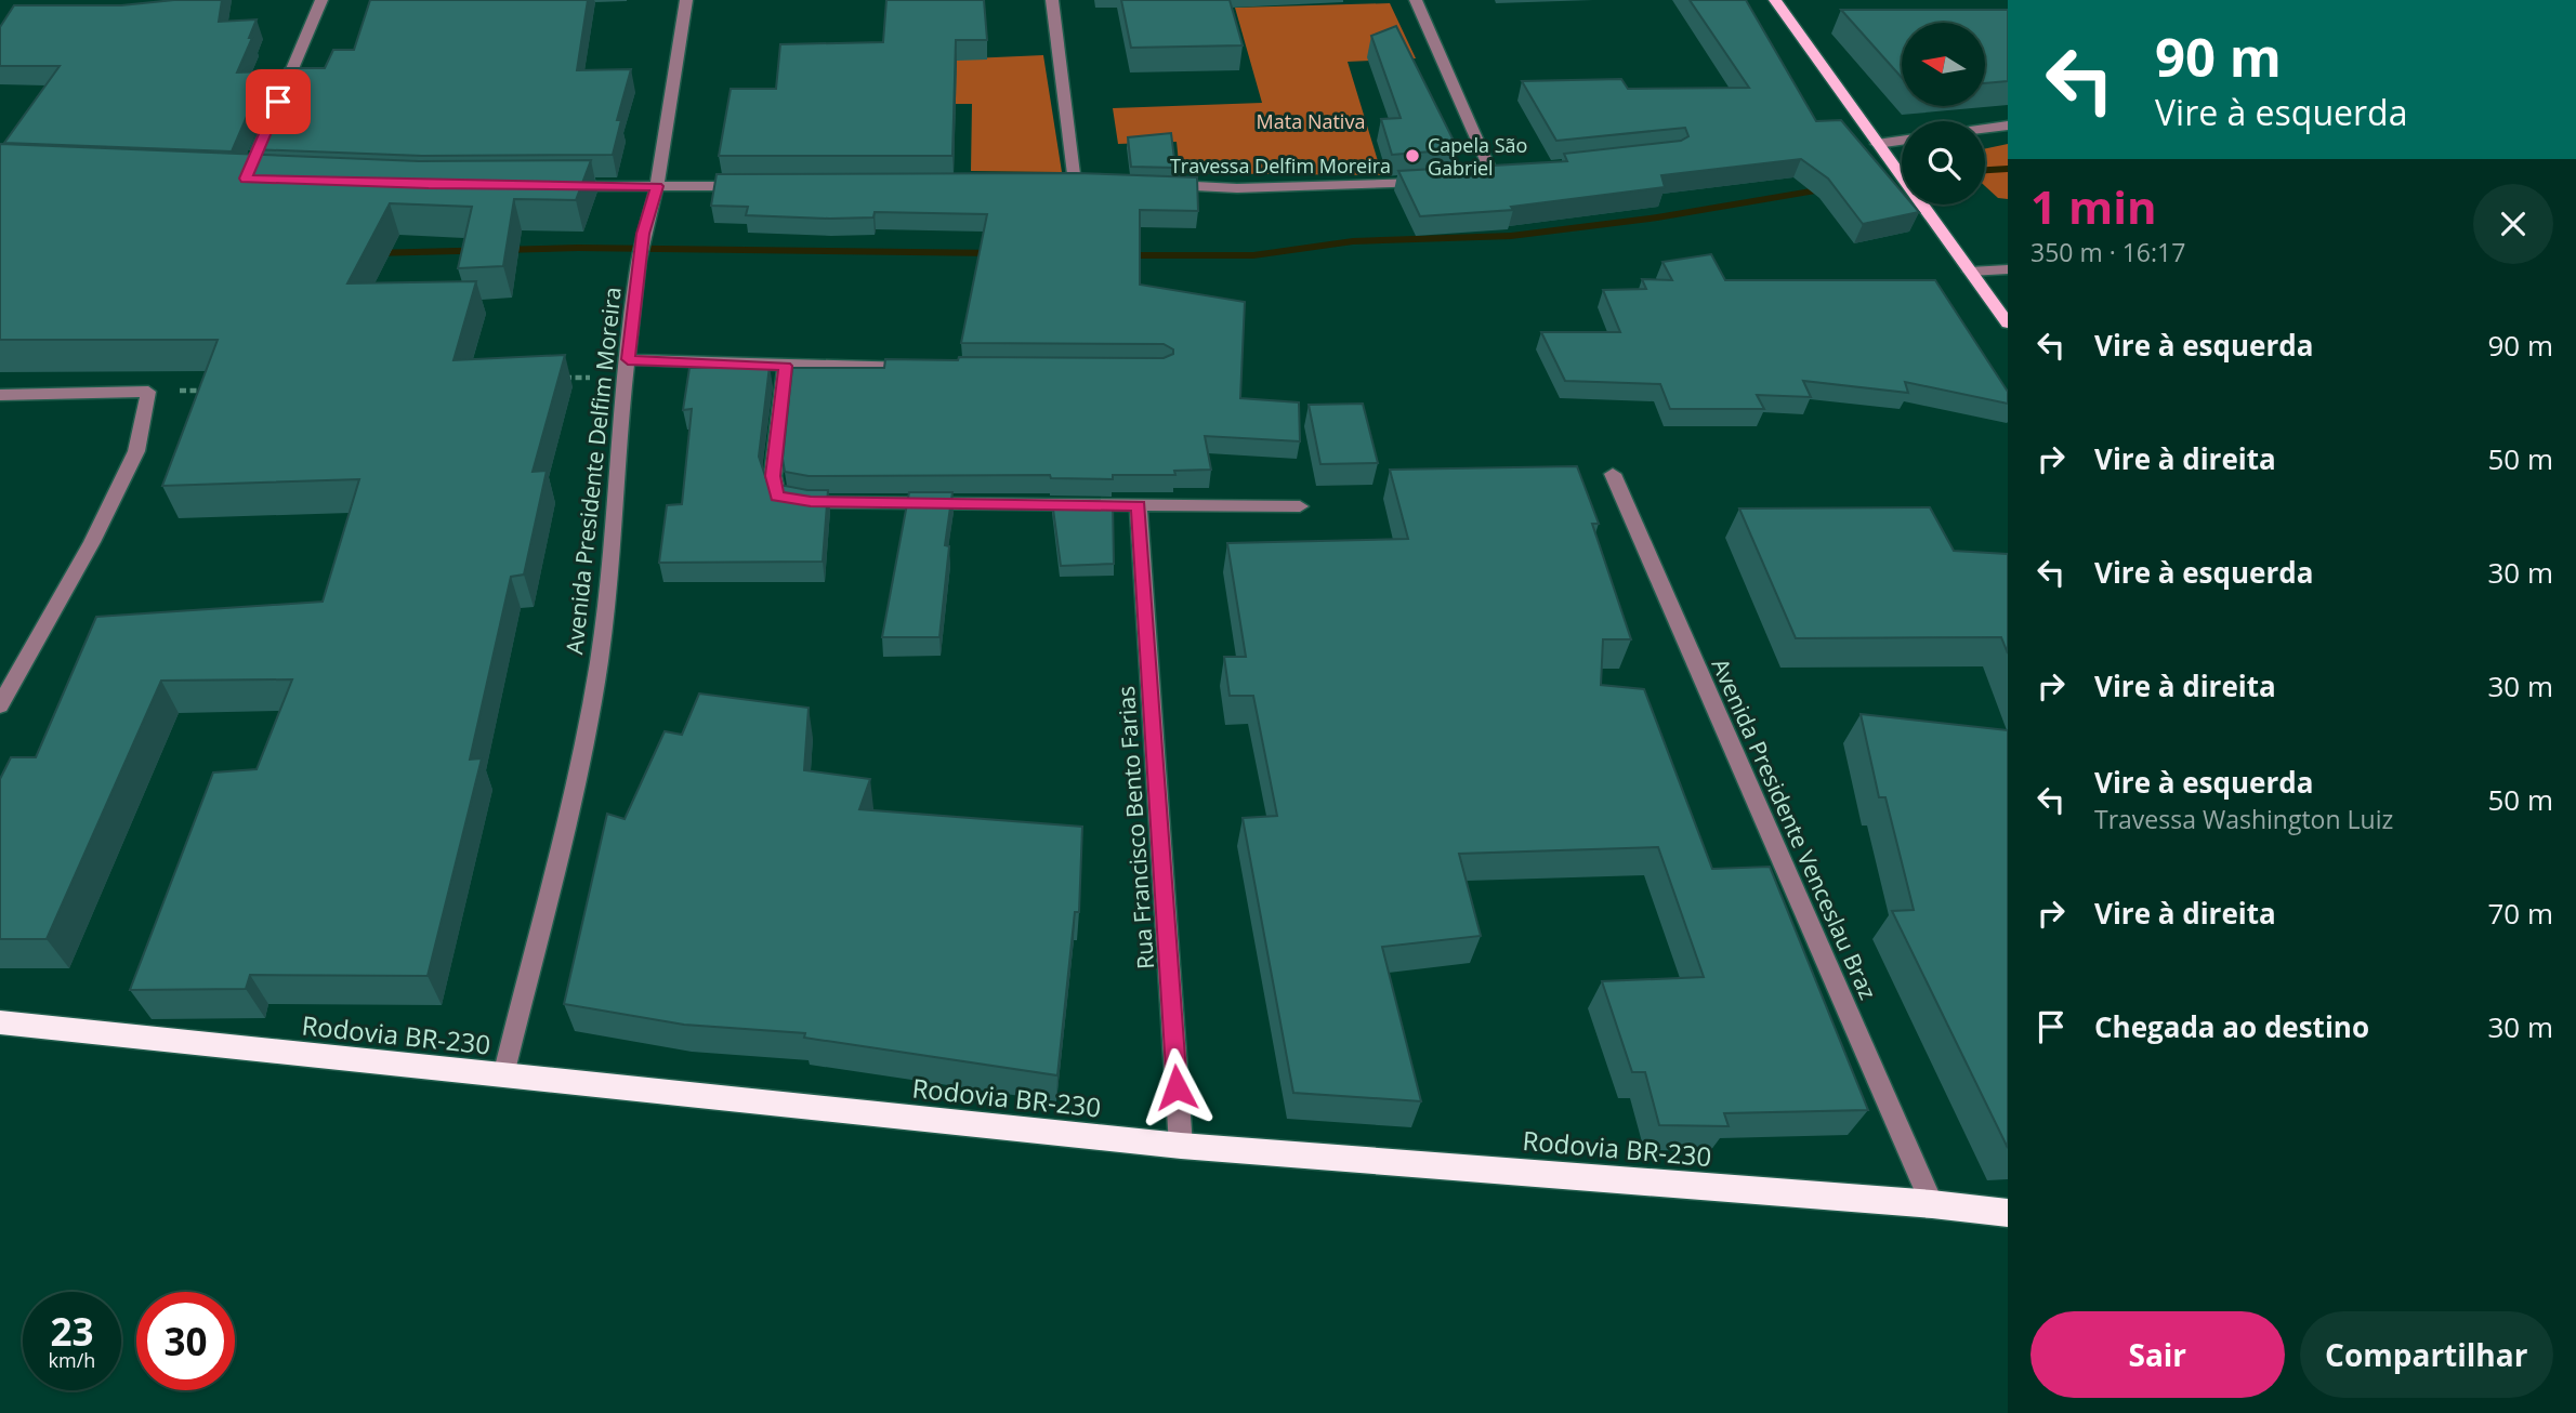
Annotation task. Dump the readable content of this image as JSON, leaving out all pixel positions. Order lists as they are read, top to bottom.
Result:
{
  "streets": {
    "highway": ["Rodovia BR-230"],
    "street": [
      "Travessa Delfim Moreira",
      "Avenida Presidente Delfim Moreira",
      "Rua Francisco Bento Farias",
      "Avenida Presidente Venceslau Braz"
    ]
  },
  "crossings": [
    ["Avenida Presidente Delfim Moreira", "Rodovia BR-230"],
    ["Rua Francisco Bento Farias", "Rodovia BR-230"],
    ["Avenida Presidente Venceslau Braz", "Rodovia BR-230"]
  ],
  "parks": ["Mata Nativa"],
  "places": ["Capela São Gabriel"],
  "north": "left",
  "page": {
    "turn": ["90 m", "Vire à esquerda"],
    "heading": ["1 min", "350 m · 16:17"],
    "list": [
      {
        "name": "Vire à esquerda",
        "value": "90 m"
      },
      {
        "name": "Vire à direita",
        "value": "50 m"
      },
      {
        "name": "Vire à esquerda",
        "value": "30 m"
      },
      {
        "name": "Vire à direita",
        "value": "30 m"
      },
      {
        "name": "Vire à esquerda",
        "note": "Travessa Washington Luiz",
        "value": "50 m"
      },
      {
        "name": "Vire à direita",
        "value": "70 m"
      },
      {
        "name": "Chegada ao destino",
        "value": "30 m"
      }
    ],
    "speed": "23 km/h",
    "limit": "30",
    "buttons": ["Sair", "Compartilhar"]
  }
}
